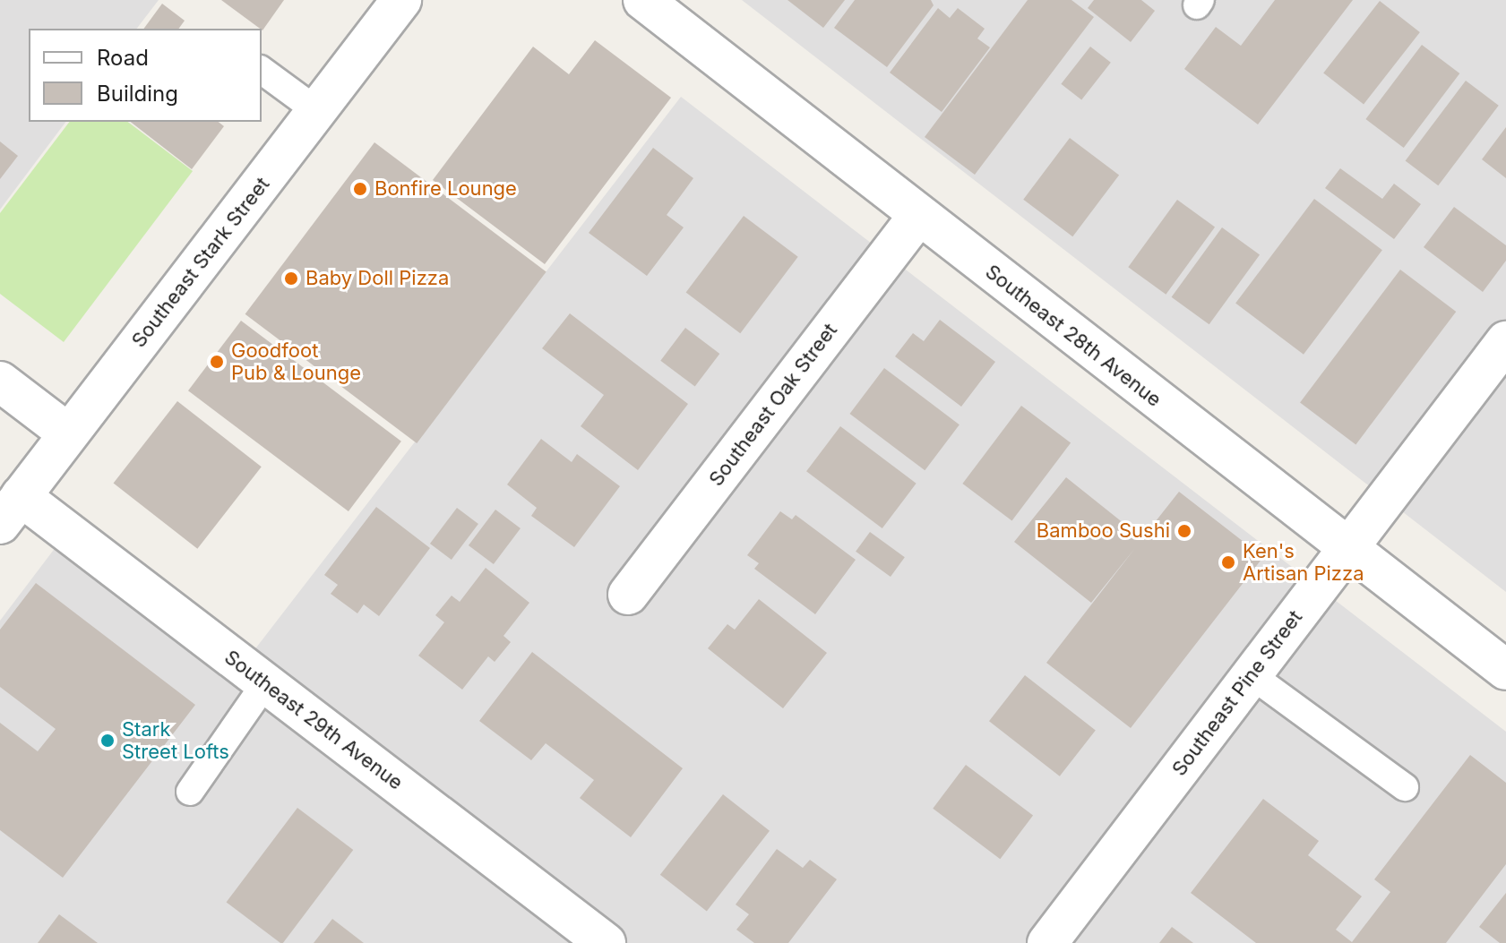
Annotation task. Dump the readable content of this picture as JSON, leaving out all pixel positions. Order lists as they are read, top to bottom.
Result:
{
  "streets": {
    "street": [
      "Southeast Stark Street",
      "Southeast 28th Avenue",
      "Southeast Oak Street",
      "Southeast Pine Street",
      "Southeast 29th Avenue"
    ]
  },
  "crossings": [
    ["Southeast Stark Street", "Southeast 29th Avenue"],
    ["Southeast 28th Avenue", "Southeast Oak Street"],
    ["Southeast 28th Avenue", "Southeast Pine Street"]
  ],
  "places": [
    "Bonfire Lounge",
    "Baby Doll Pizza",
    "Goodfoot Pub & Lounge",
    "Bamboo Sushi",
    "Ken's Artisan Pizza",
    "Stark Street Lofts"
  ],
  "legend": ["Road", "Building"]
}
